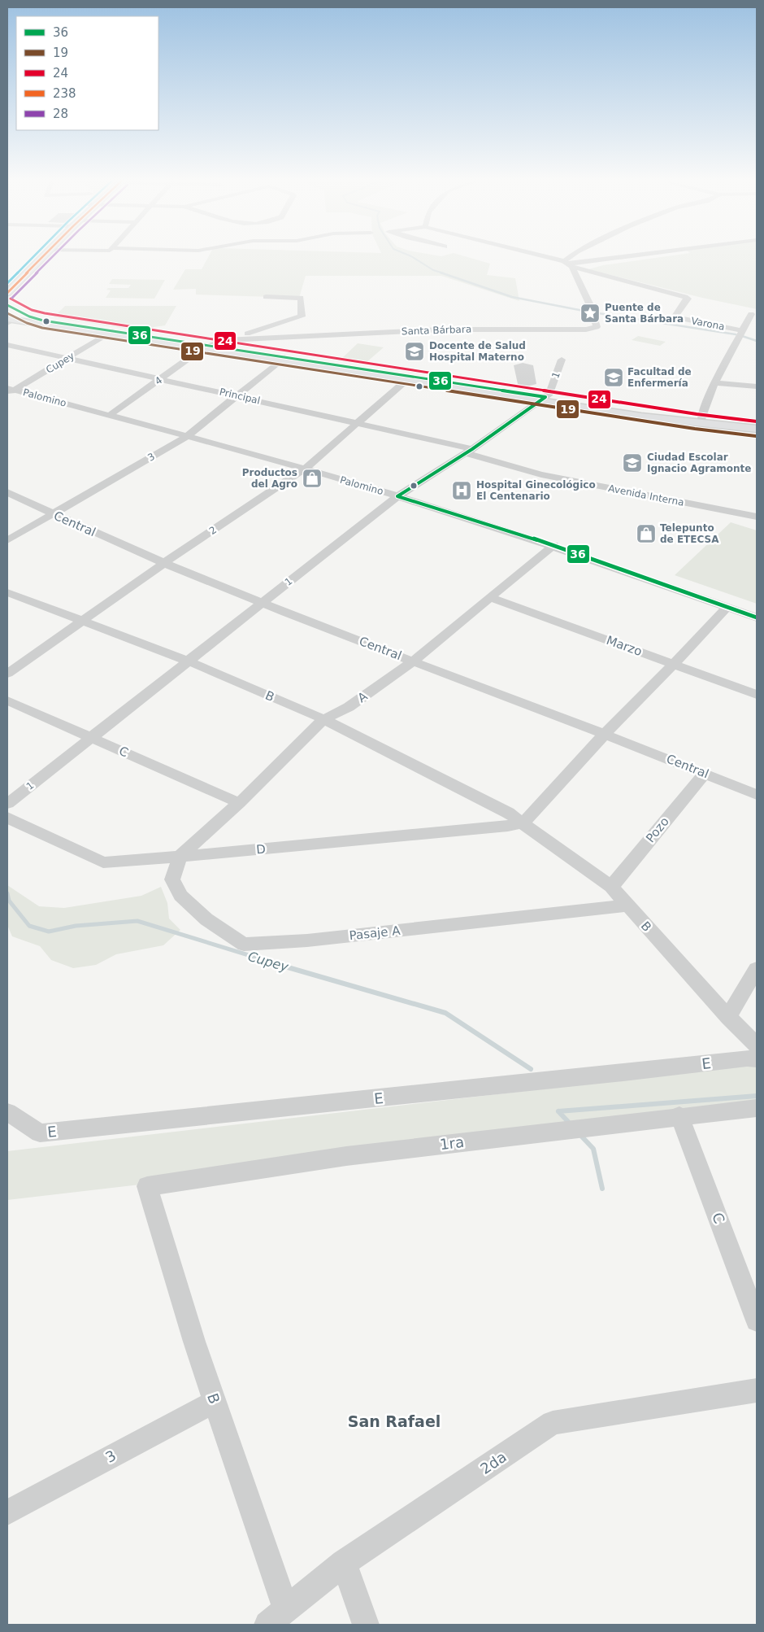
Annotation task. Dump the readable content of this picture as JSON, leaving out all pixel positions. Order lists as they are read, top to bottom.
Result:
{
  "streets": {
    "street": [
      "Varona",
      "Santa Bárbara",
      "Cupey",
      "1",
      "4",
      "Principal",
      "Palomino",
      "3",
      "Avenida Interna",
      "Central",
      "2",
      "Marzo",
      "B",
      "A",
      "C",
      "Pozo",
      "D",
      "Pasaje A",
      "E",
      "1ra",
      "2da"
    ]
  },
  "crossings": [
    ["Varona", "Santa Bárbara"],
    ["Santa Bárbara", "4"],
    ["Cupey", "Principal"],
    ["Cupey", "Palomino"],
    ["1", "Principal"],
    ["1", "Palomino"],
    ["1", "Avenida Interna"],
    ["1", "Central"],
    ["1", "B"],
    ["1", "C"],
    ["4", "Principal"],
    ["4", "Palomino"],
    ["Principal", "3"],
    ["Principal", "Avenida Interna"],
    ["Principal", "2"],
    ["Palomino", "3"],
    ["Palomino", "2"],
    ["Palomino", "A"],
    ["3", "Central"],
    ["3", "B"],
    ["Central", "2"],
    ["Central", "A"],
    ["Central", "Pozo"],
    ["2", "B"],
    ["Marzo", "A"],
    ["B", "A"],
    ["B", "Pozo"],
    ["B", "D"],
    ["B", "Pasaje A"],
    ["B", "1ra"],
    ["B", "2da"],
    ["A", "C"],
    ["A", "D"],
    ["A", "Pasaje A"],
    ["C", "1ra"],
    ["D", "Pasaje A"]
  ],
  "districts": ["San Rafael"],
  "water": ["Cupey"],
  "places": {
    "place": ["Puente de Santa Bárbara"],
    "school or university": ["Docente de Salud Hospital Materno", "Facultad de Enfermería", "Ciudad Escolar Ignacio Agramonte"],
    "shop": ["Productos del Agro", "Telepunto de ETECSA"],
    "hospital": ["Hospital Ginecológico El Centenario"]
  },
  "lines": [
    "transit line 238",
    "transit line 28",
    "transit line 24",
    "transit line 36",
    "transit line 19"
  ],
  "legend": [
    "36",
    "19",
    "24",
    "238",
    "28"
  ]
}
